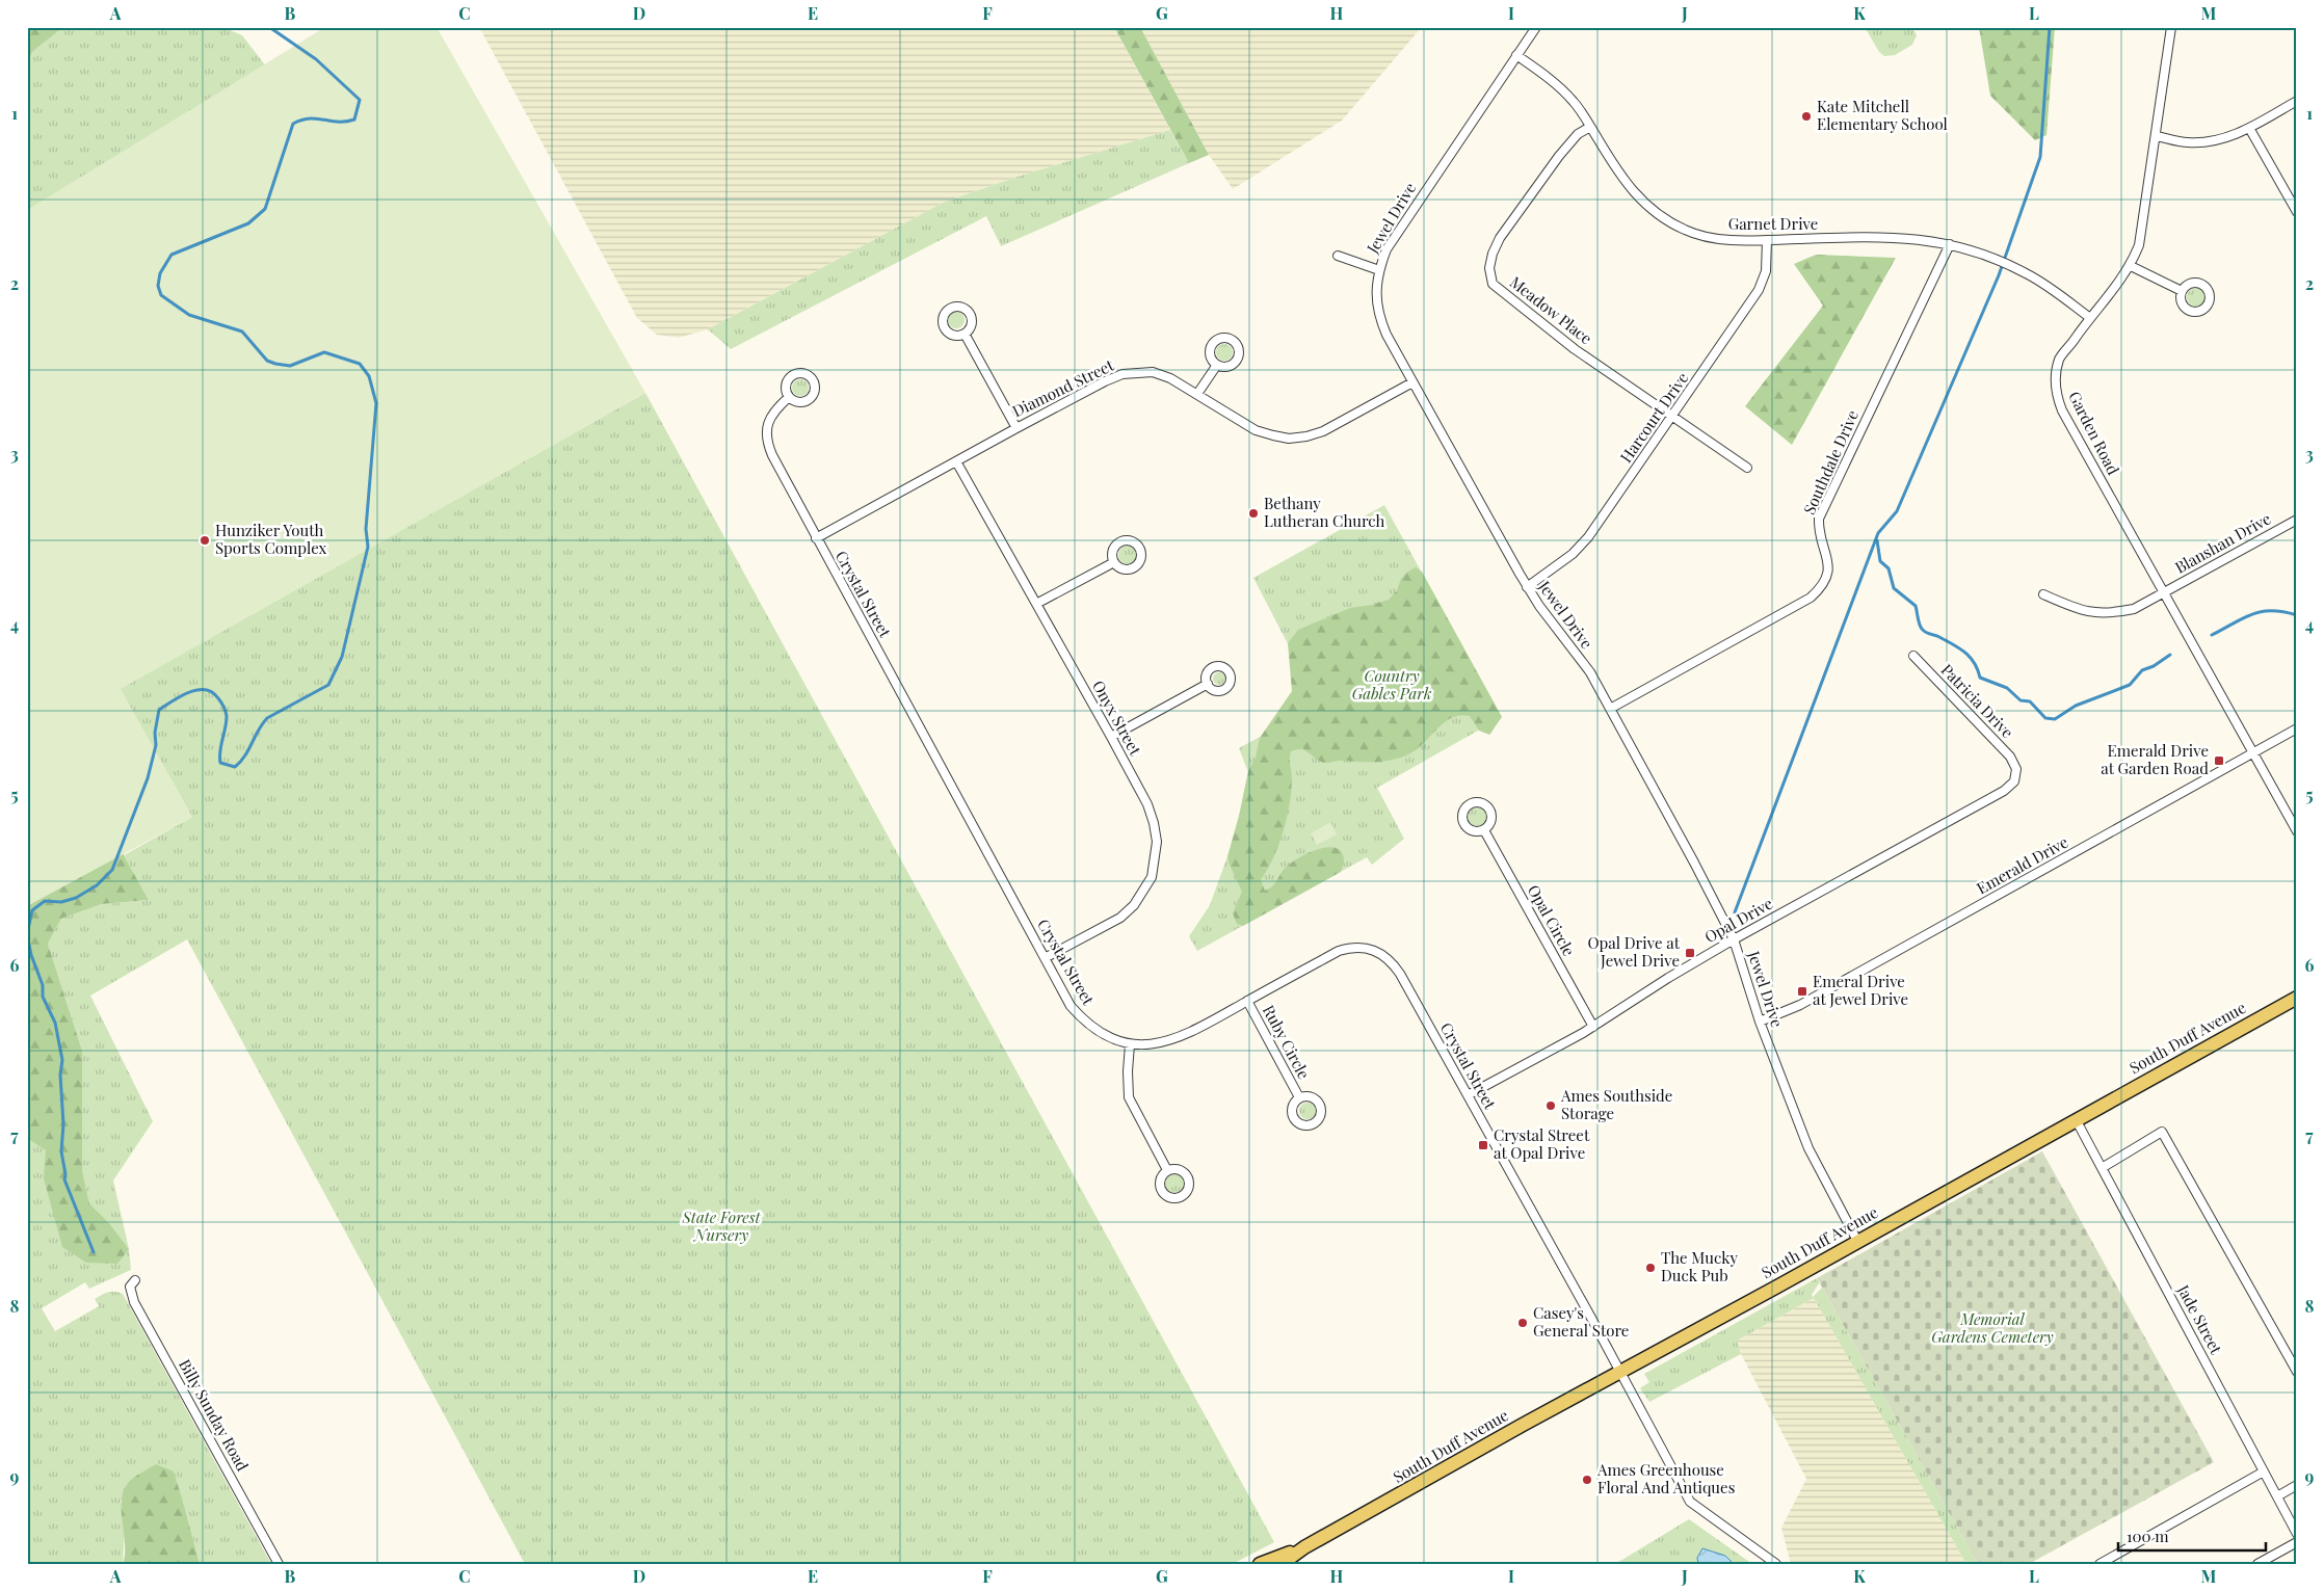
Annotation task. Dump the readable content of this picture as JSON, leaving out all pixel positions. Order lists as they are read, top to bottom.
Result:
{
  "streets": {
    "main road": ["South Duff Avenue"],
    "street": [
      "Jewel Drive",
      "Garnet Drive",
      "Meadow Place",
      "Diamond Street",
      "Harcourt Drive",
      "Garden Road",
      "Southdale Drive",
      "Blanshan Drive",
      "Crystal Street",
      "Patricia Drive",
      "Onyx Street",
      "Emerald Drive",
      "Opal Circle",
      "Opal Drive",
      "Ruby Circle",
      "Jade Street",
      "Billy Sunday Road"
    ]
  },
  "crossings": [
    ["Jewel Drive", "Garnet Drive"],
    ["Jewel Drive", "Diamond Street"],
    ["Jewel Drive", "Harcourt Drive"],
    ["Jewel Drive", "Southdale Drive"],
    ["Jewel Drive", "Emerald Drive"],
    ["Jewel Drive", "Opal Drive"],
    ["Jewel Drive", "South Duff Avenue"],
    ["Garnet Drive", "Meadow Place"],
    ["Garnet Drive", "Harcourt Drive"],
    ["Garnet Drive", "Garden Road"],
    ["Garnet Drive", "Southdale Drive"],
    ["Meadow Place", "Harcourt Drive"],
    ["Diamond Street", "Crystal Street"],
    ["Diamond Street", "Onyx Street"],
    ["Garden Road", "Blanshan Drive"],
    ["Garden Road", "Emerald Drive"],
    ["Crystal Street", "Onyx Street"],
    ["Crystal Street", "Opal Drive"],
    ["Crystal Street", "South Duff Avenue"],
    ["Crystal Street", "Ruby Circle"],
    ["Patricia Drive", "Opal Drive"],
    ["Opal Circle", "Opal Drive"],
    ["South Duff Avenue", "Jade Street"]
  ],
  "parks": ["Country Gables Park", "State Forest Nursery", "Memorial Gardens Cemetery"],
  "places": {
    "other": [
      "Kate Mitchell Elementary School",
      "Bethany Lutheran Church",
      "Hunziker Youth Sports Complex",
      "Ames Southside Storage",
      "The Mucky Duck Pub",
      "Casey's General Store",
      "Ames Greenhouse Floral And Antiques"
    ],
    "transit": [
      "Emerald Drive at Garden Road",
      "Opal Drive at Jewel Drive",
      "Emeral Drive at Jewel Drive",
      "Crystal Street at Opal Drive"
    ]
  },
  "scale_bar": "100 m",
  "grid": {
    "columns": [
      "A",
      "B",
      "C",
      "D",
      "E",
      "F",
      "G",
      "H",
      "I",
      "J",
      "K",
      "L",
      "M"
    ],
    "rows": [
      "1",
      "2",
      "3",
      "4",
      "5",
      "6",
      "7",
      "8",
      "9"
    ]
  }
}
